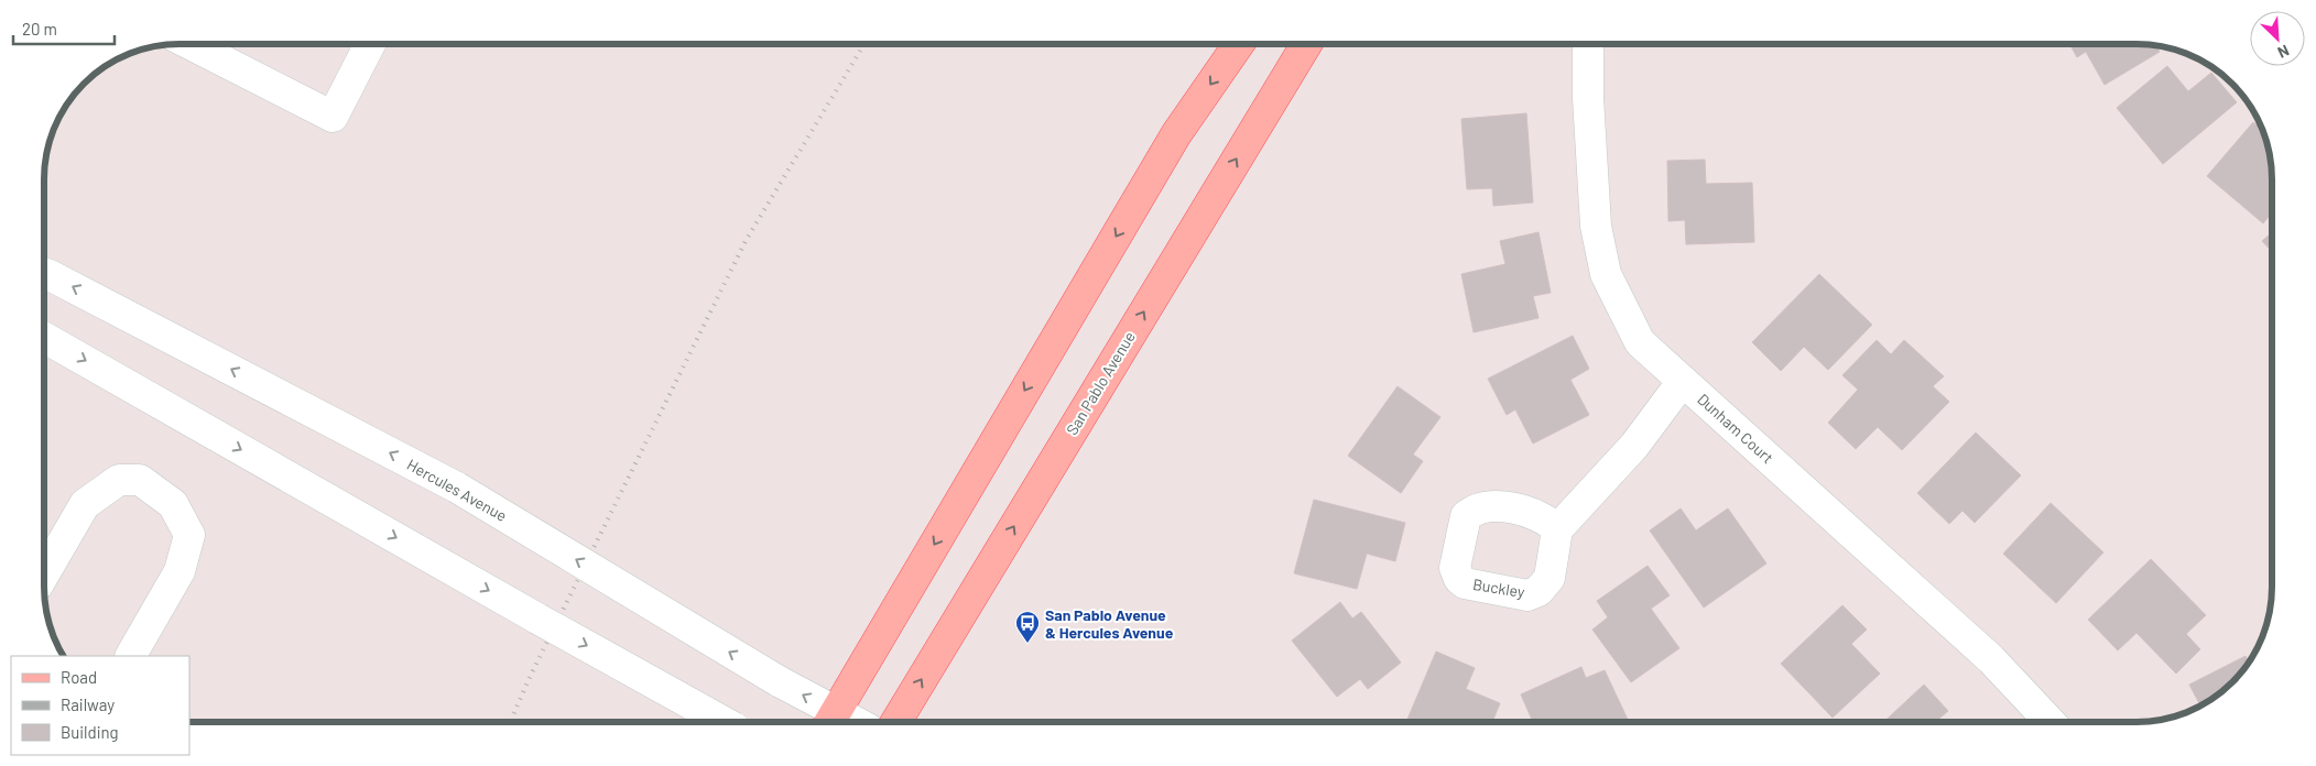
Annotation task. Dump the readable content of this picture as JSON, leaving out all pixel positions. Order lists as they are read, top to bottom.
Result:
{
  "streets": {
    "main road": ["San Pablo Avenue"],
    "street": ["Dunham Court", "Hercules Avenue"]
  },
  "places": {
    "bus stop": ["San Pablo Avenue & Hercules Avenue"]
  },
  "legend": ["Road", "Railway", "Building"],
  "scale_bar": "20 m",
  "north": "bottom right"
}
